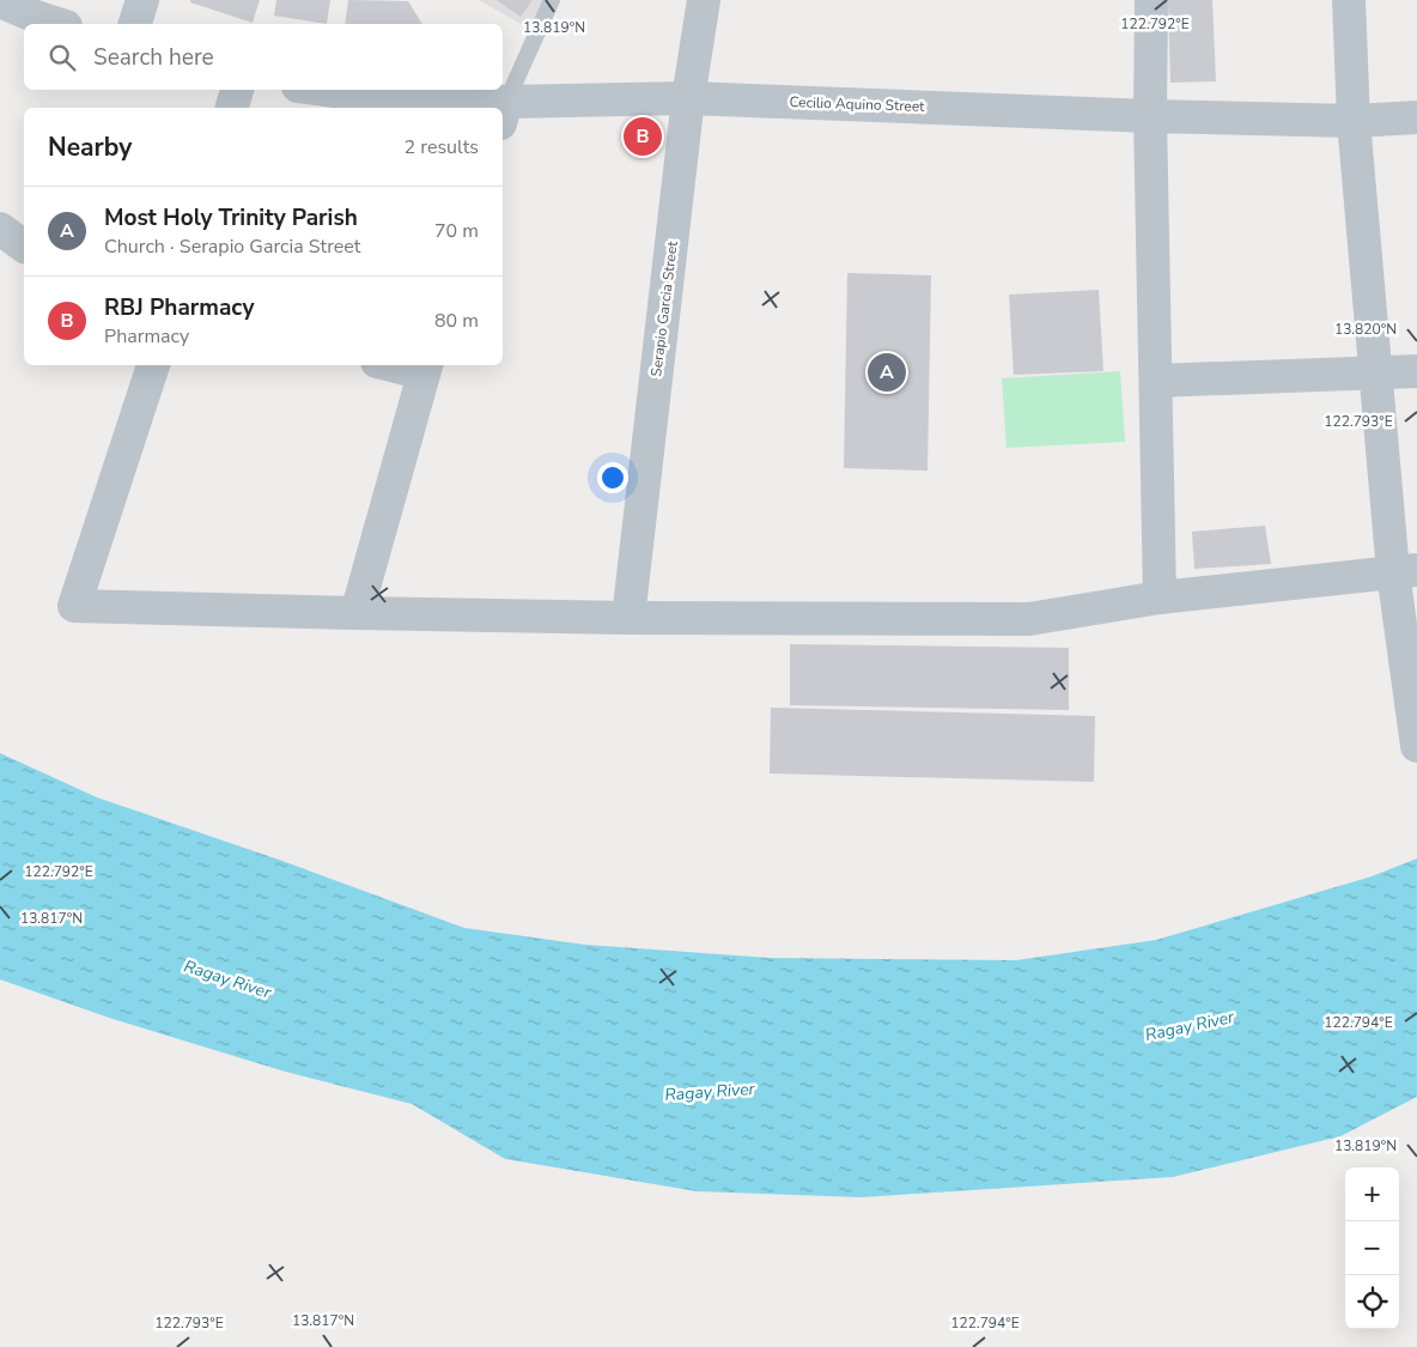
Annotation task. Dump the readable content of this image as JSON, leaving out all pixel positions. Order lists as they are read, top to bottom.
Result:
{
  "streets": {
    "street": ["Cecilio Aquino Street", "Serapio Garcia Street"]
  },
  "crossings": [
    ["Cecilio Aquino Street", "Serapio Garcia Street"]
  ],
  "water": ["Ragay River"],
  "page": {
    "search": "Search here",
    "heading": ["Nearby", "2 results"],
    "pins": ["B", "A"],
    "list": [
      {
        "mark": "A",
        "name": "Most Holy Trinity Parish",
        "note": "Church · Serapio Garcia Street",
        "value": "70 m"
      },
      {
        "mark": "B",
        "name": "RBJ Pharmacy",
        "note": "Pharmacy",
        "value": "80 m"
      }
    ],
    "map_buttons": ["+", "−"]
  },
  "coordinates": [
    "122.792°E",
    "13.819°N",
    "13.820°N",
    "122.793°E",
    "13.817°N",
    "122.794°E"
  ]
}
